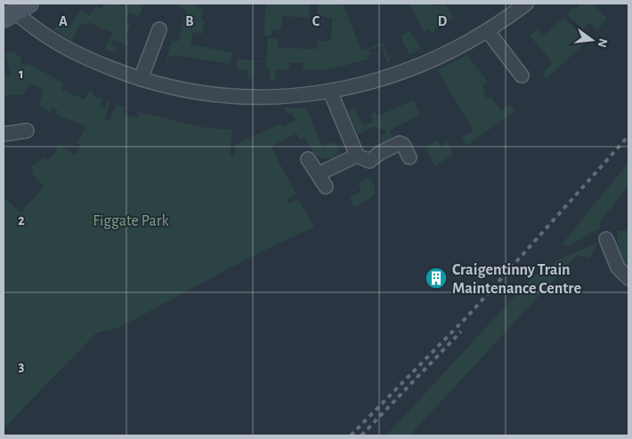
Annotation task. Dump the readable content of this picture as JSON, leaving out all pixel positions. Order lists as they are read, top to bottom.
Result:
{
  "parks": ["Figgate Park"],
  "places": {
    "building": ["Craigentinny Train Maintenance Centre"]
  },
  "north": "right",
  "grid": {
    "columns": [
      "A",
      "B",
      "C",
      "D"
    ],
    "rows": ["1", "2", "3"]
  }
}
